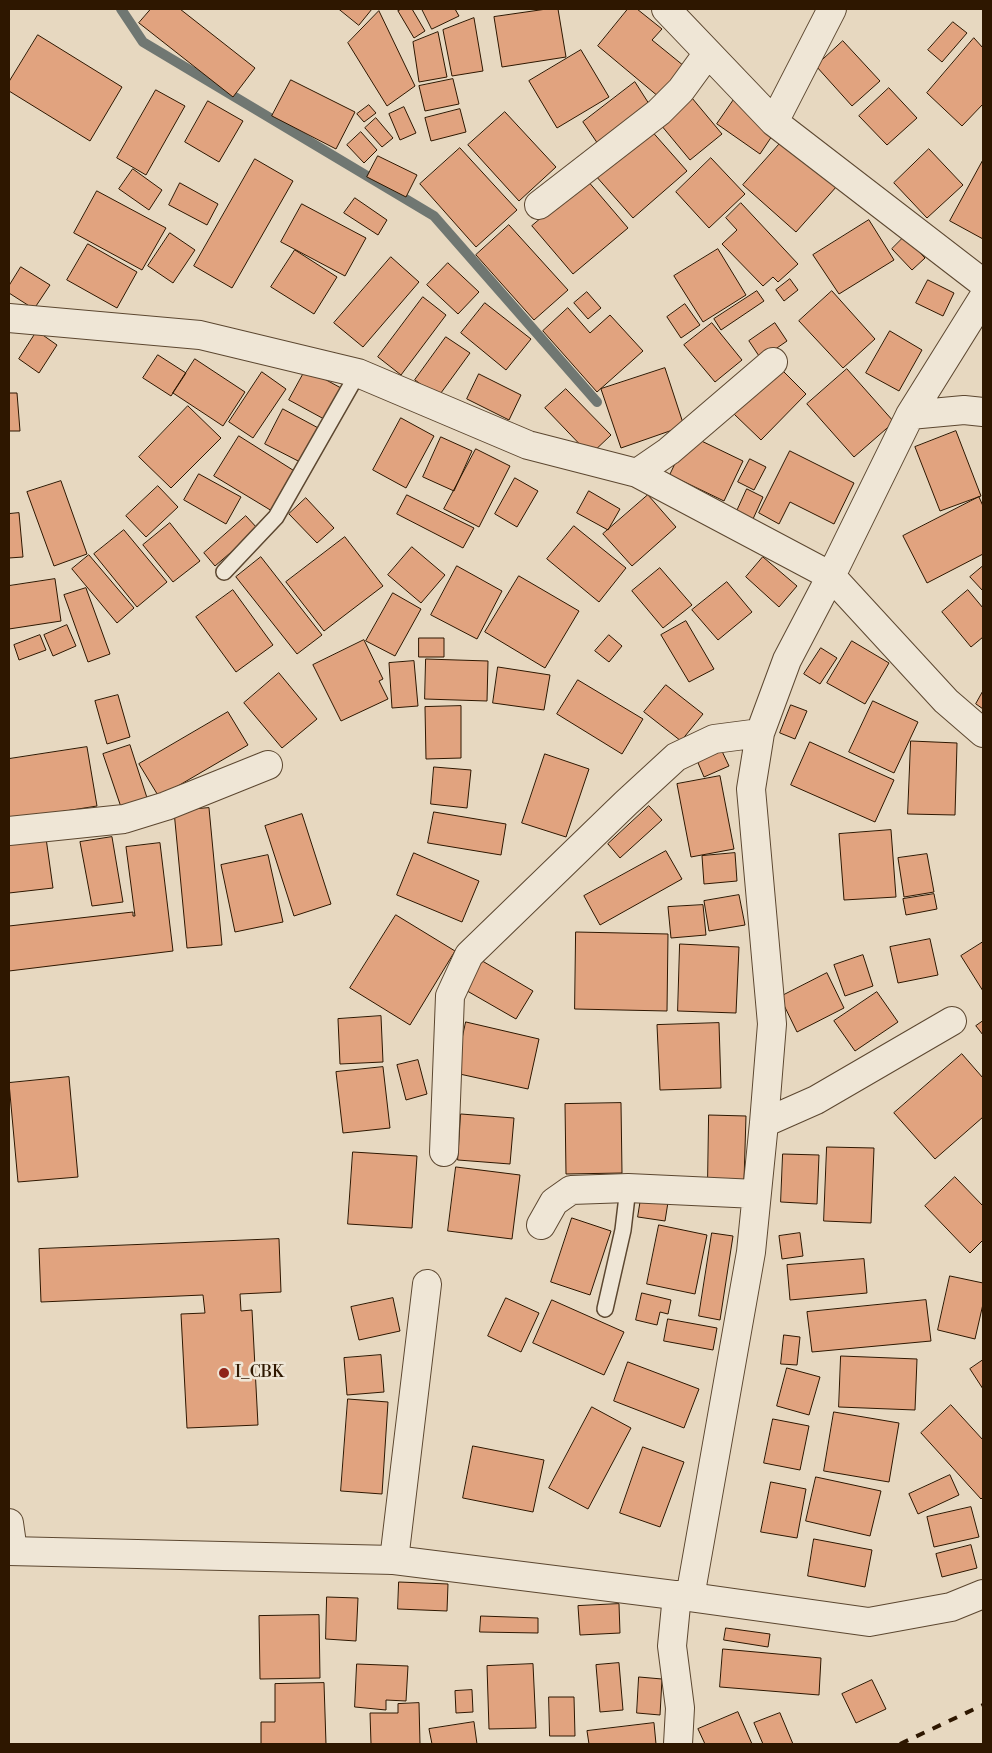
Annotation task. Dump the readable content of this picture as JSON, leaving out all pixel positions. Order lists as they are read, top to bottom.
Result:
{
  "places": ["I_CBK"]
}
